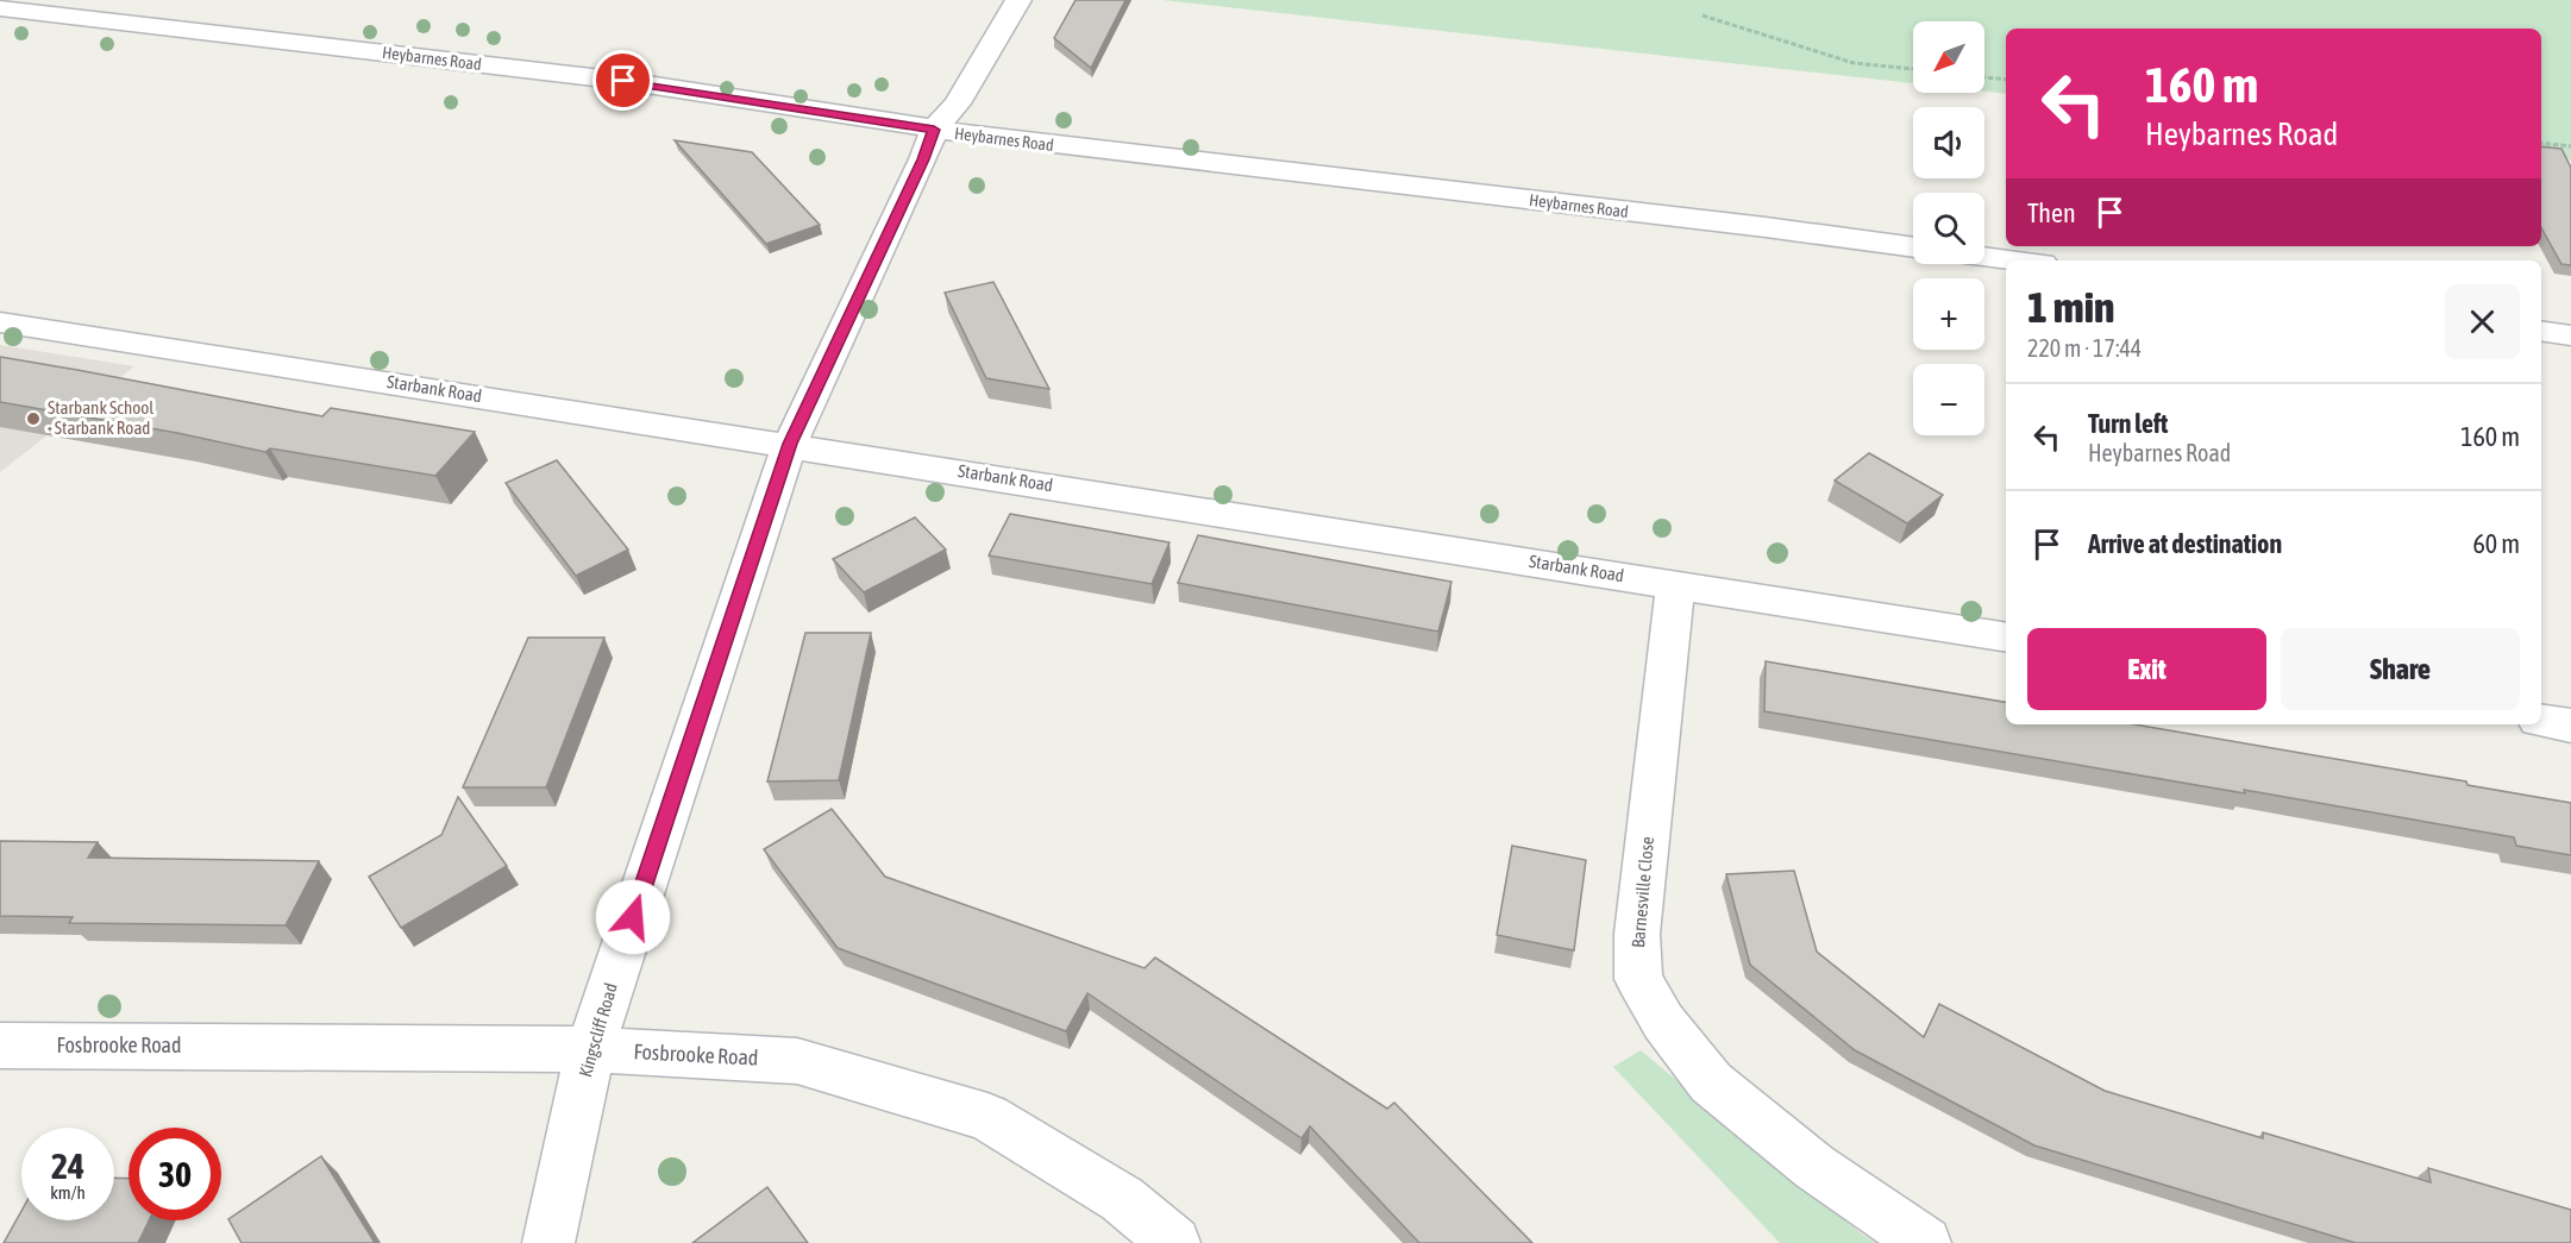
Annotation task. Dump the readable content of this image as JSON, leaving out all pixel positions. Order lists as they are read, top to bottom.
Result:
{
  "streets": {
    "street": [
      "Heybarnes Road",
      "Starbank Road",
      "Barnesville Close",
      "Kingscliff Road",
      "Fosbrooke Road"
    ]
  },
  "crossings": [
    ["Heybarnes Road", "Kingscliff Road"],
    ["Starbank Road", "Barnesville Close"],
    ["Starbank Road", "Kingscliff Road"],
    ["Kingscliff Road", "Fosbrooke Road"]
  ],
  "places": ["Starbank School - Starbank Road"],
  "north": "bottom left",
  "page": {
    "map_buttons": ["+", "−"],
    "turn": ["160 m", "Heybarnes Road"],
    "then": "Then",
    "heading": ["1 min", "220 m · 17:44"],
    "list": [
      {
        "name": "Turn left",
        "note": "Heybarnes Road",
        "value": "160 m"
      },
      {
        "name": "Arrive at destination",
        "value": "60 m"
      }
    ],
    "buttons": ["Exit", "Share"],
    "speed": "24 km/h",
    "limit": "30"
  }
}
